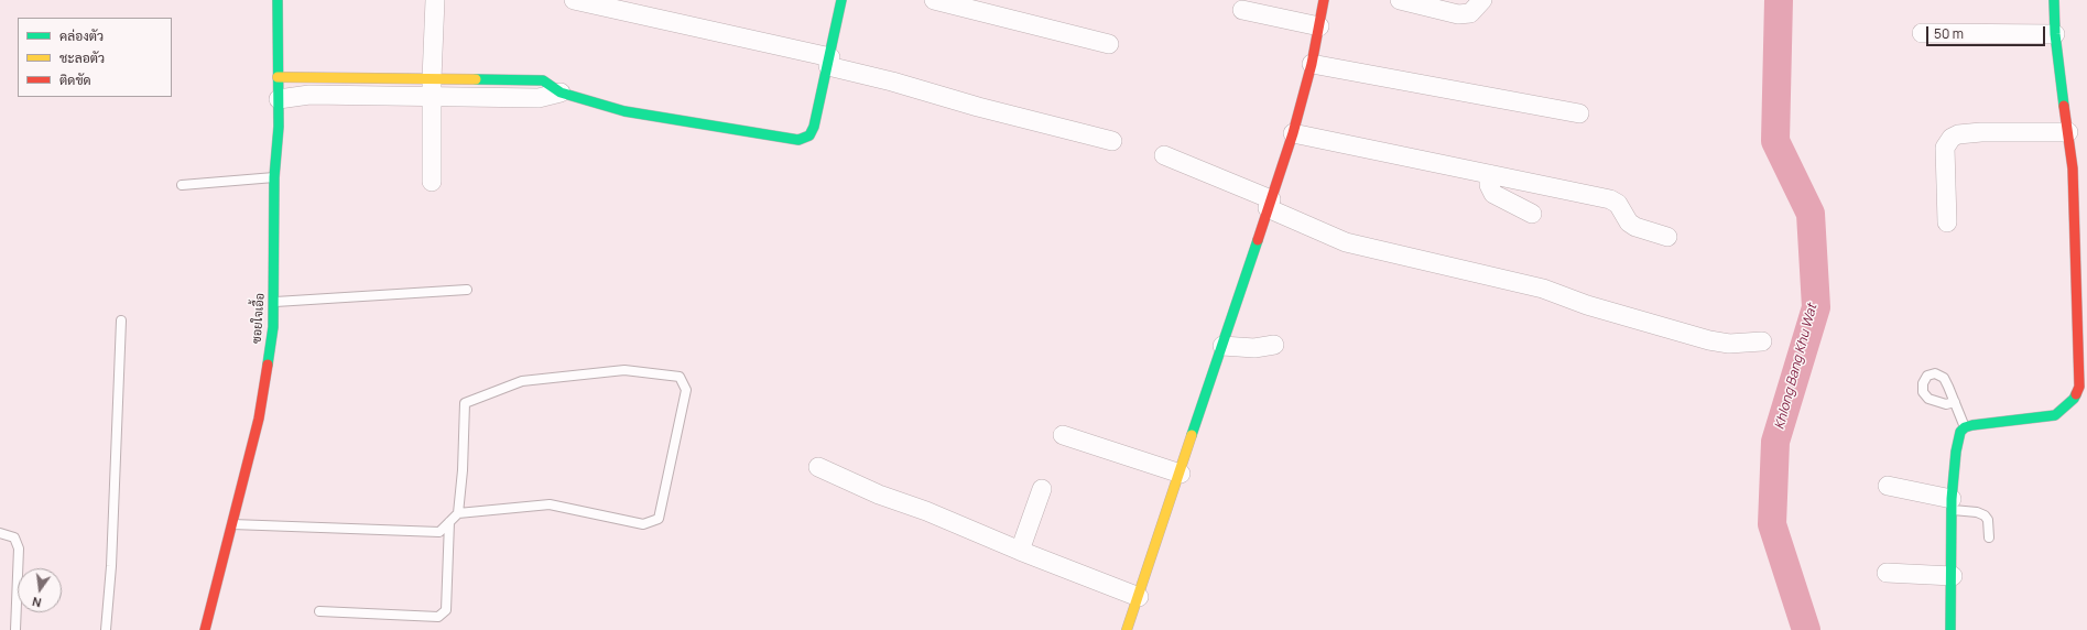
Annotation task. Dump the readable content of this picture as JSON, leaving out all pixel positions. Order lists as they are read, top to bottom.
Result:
{
  "streets": {
    "street": ["ซอยใจเอื้อ"]
  },
  "water": ["Khlong Bang Khu Wat"],
  "legend": ["คล่องตัว", "ชะลอตัว", "ติดขัด"],
  "scale_bar": "50 m",
  "north": "bottom"
}
